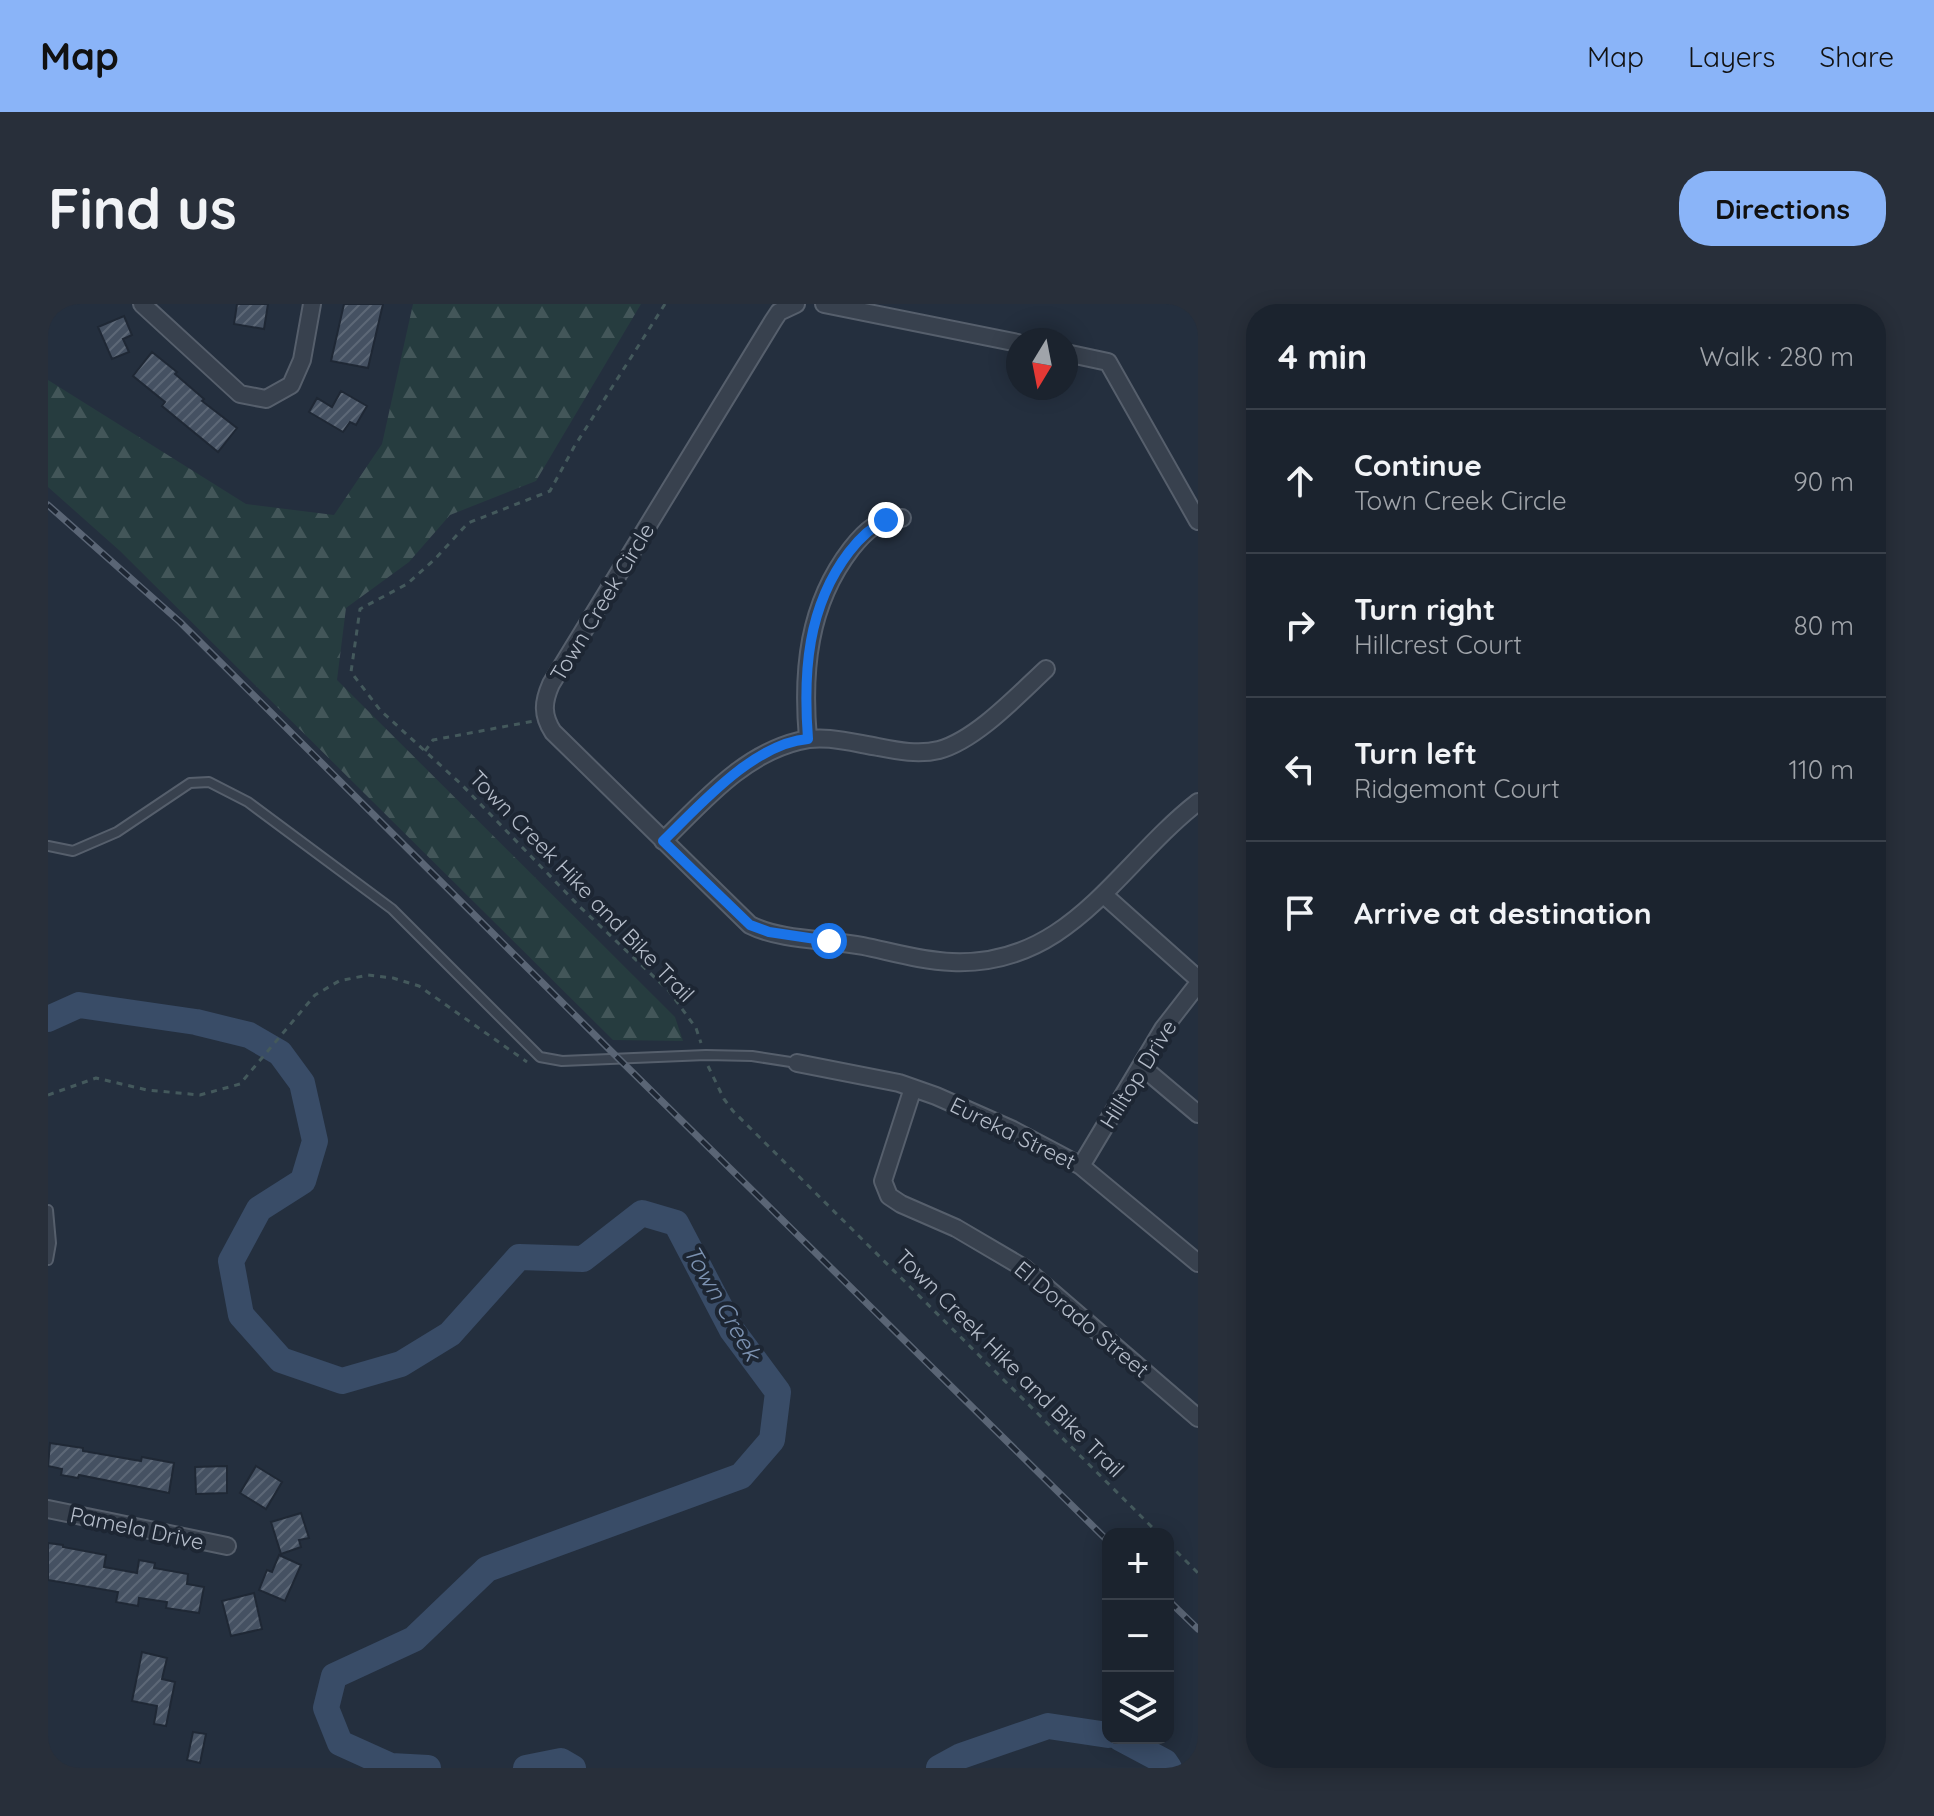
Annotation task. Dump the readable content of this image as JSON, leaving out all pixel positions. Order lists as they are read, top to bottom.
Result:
{
  "streets": {
    "street": [
      "Town Creek Circle",
      "Hilltop Drive",
      "Eureka Street",
      "El Dorado Street",
      "Pamela Drive"
    ],
    "path": ["Town Creek Hike and Bike Trail"]
  },
  "crossings": [
    ["Hilltop Drive", "Eureka Street"],
    ["Eureka Street", "El Dorado Street"]
  ],
  "water": ["Town Creek"],
  "north": "bottom",
  "page": {
    "header": "Map",
    "nav": ["Map", "Layers", "Share"],
    "buttons": "Directions",
    "title": "Find us",
    "heading": ["4 min", "Walk · 280 m"],
    "list": [
      ["Continue", "Town Creek Circle", "90 m"],
      ["Turn right", "Hillcrest Court", "80 m"],
      ["Turn left", "Ridgemont Court", "110 m"],
      "Arrive at destination"
    ],
    "map_buttons": ["+", "−"]
  }
}
